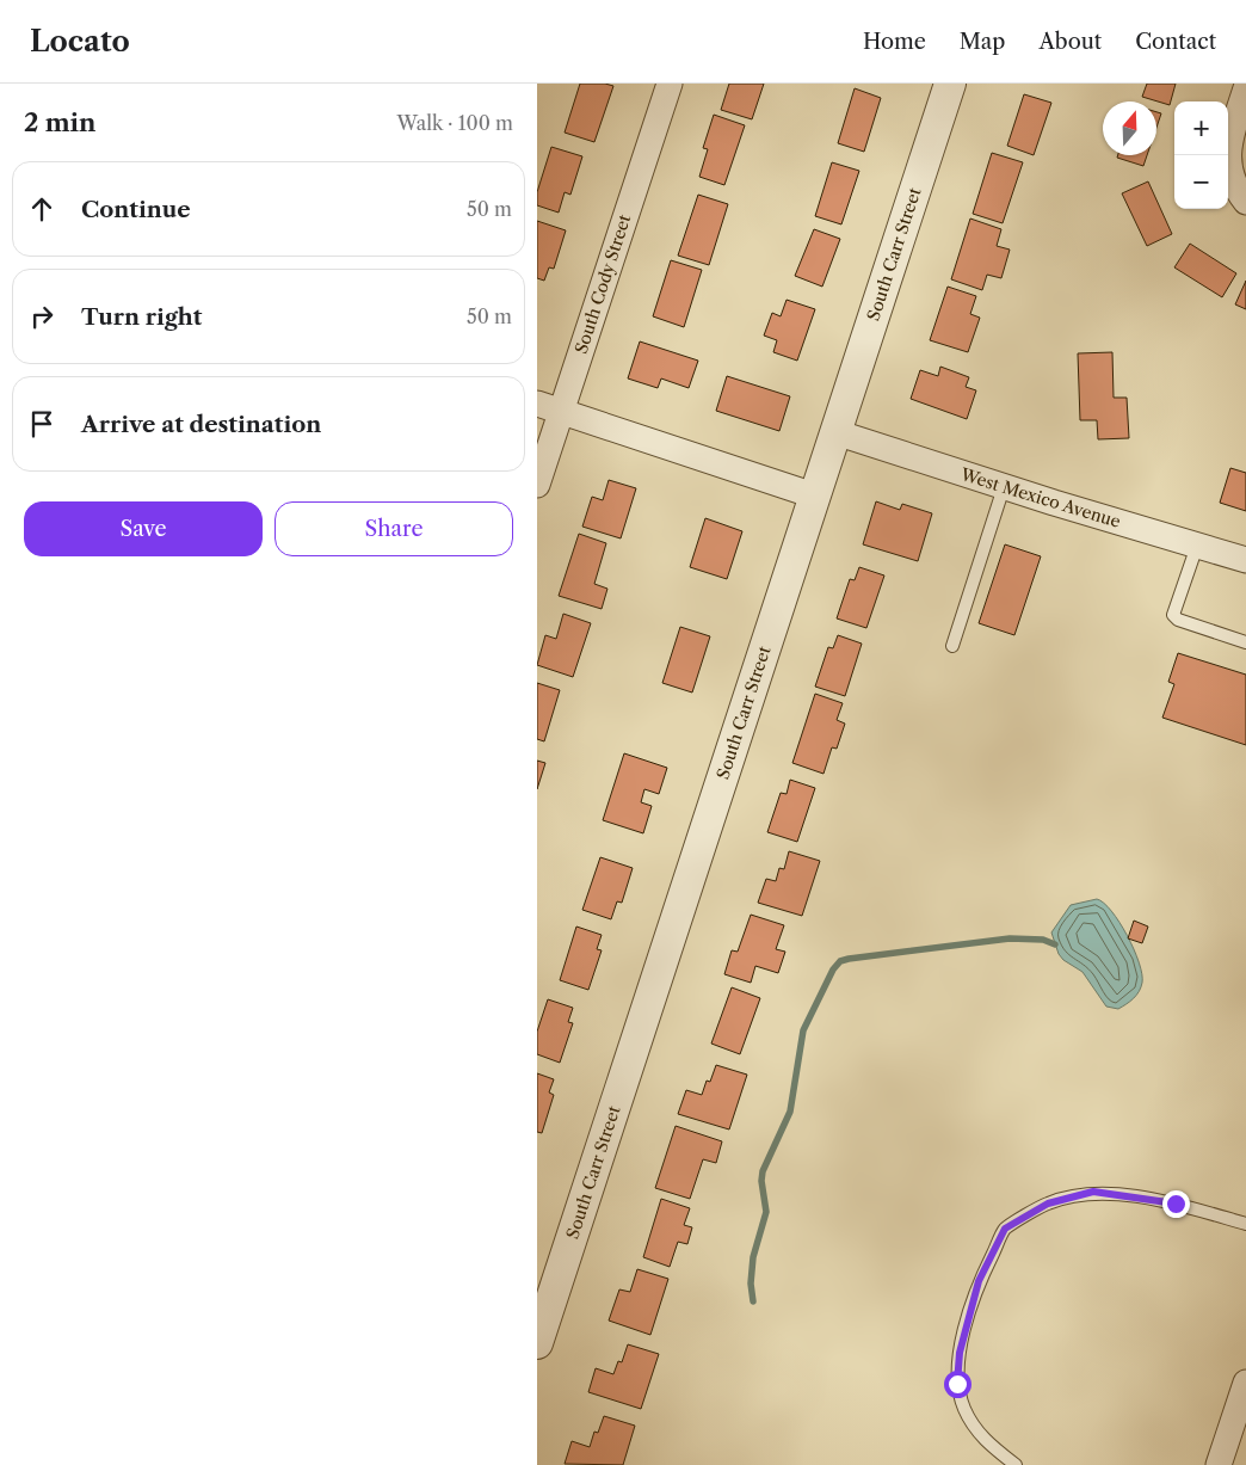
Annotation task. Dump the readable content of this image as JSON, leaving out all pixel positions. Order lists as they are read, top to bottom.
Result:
{
  "streets": {
    "street": ["South Carr Street", "South Cody Street", "West Mexico Avenue"]
  },
  "crossings": [
    ["South Carr Street", "West Mexico Avenue"]
  ],
  "north": "top",
  "page": {
    "header": "Locato",
    "nav": [
      "Home",
      "Map",
      "About",
      "Contact"
    ],
    "heading": ["2 min", "Walk · 100 m"],
    "map_buttons": ["+", "−"],
    "list": [
      ["Continue", "50 m"],
      ["Turn right", "50 m"],
      "Arrive at destination"
    ],
    "buttons": ["Save", "Share"]
  }
}
